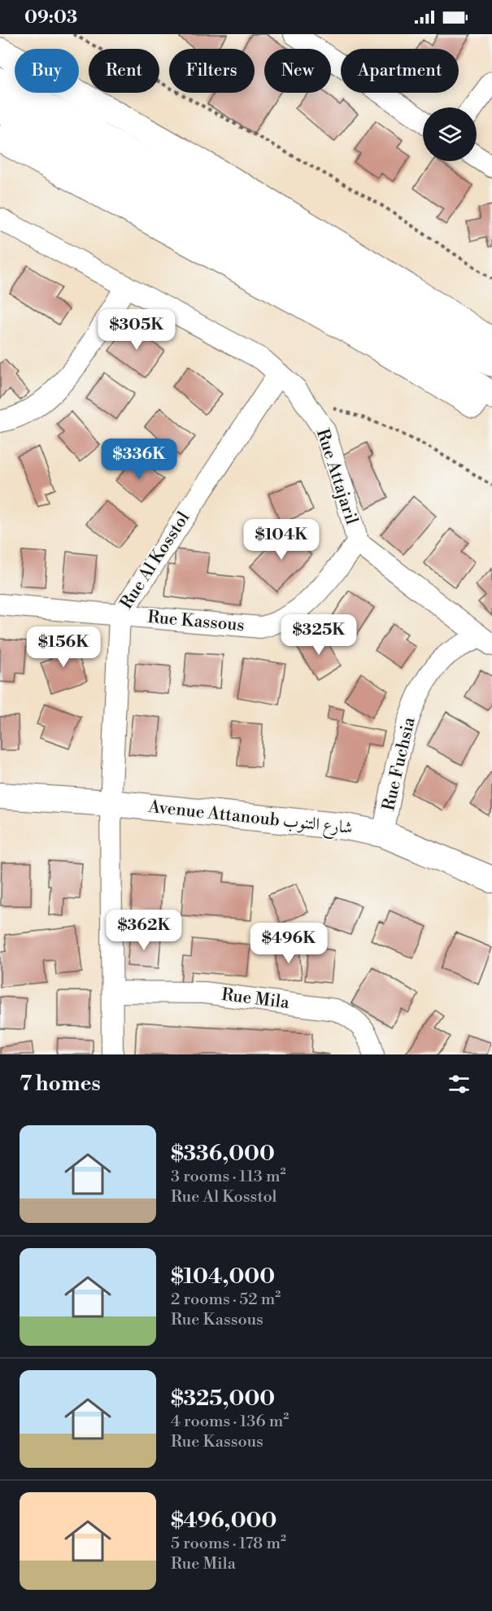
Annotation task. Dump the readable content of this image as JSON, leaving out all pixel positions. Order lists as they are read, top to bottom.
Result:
{
  "streets": {
    "street": [
      "Rue Attajaril",
      "Rue Al Kosstol",
      "Rue Kassous",
      "Rue Fuchsia",
      "Avenue Attanoub شارع التنوب",
      "Rue Mila"
    ]
  },
  "crossings": [
    ["Rue Attajaril", "Rue Al Kosstol"],
    ["Rue Attajaril", "Rue Kassous"],
    ["Rue Attajaril", "Rue Fuchsia"],
    ["Rue Al Kosstol", "Rue Kassous"],
    ["Rue Al Kosstol", "Avenue Attanoub شارع التنوب"],
    ["Rue Al Kosstol", "Rue Mila"],
    ["Rue Fuchsia", "Avenue Attanoub شارع التنوب"]
  ],
  "page": {
    "status": "09:03",
    "chip": [
      "Buy",
      "Rent",
      "Filters",
      "New",
      "Apartment"
    ],
    "price": [
      "$305K",
      "$336K",
      "$104K",
      "$325K",
      "$156K",
      "$362K",
      "$496K"
    ],
    "heading": "7 homes",
    "list": [
      {
        "name": "$336,000",
        "note": "3 rooms · 113 m² · Rue Al Kosstol"
      },
      {
        "name": "$104,000",
        "note": "2 rooms · 52 m² · Rue Kassous"
      },
      {
        "name": "$325,000",
        "note": "4 rooms · 136 m² · Rue Kassous"
      },
      {
        "name": "$496,000",
        "note": "5 rooms · 178 m² · Rue Mila"
      }
    ]
  }
}
